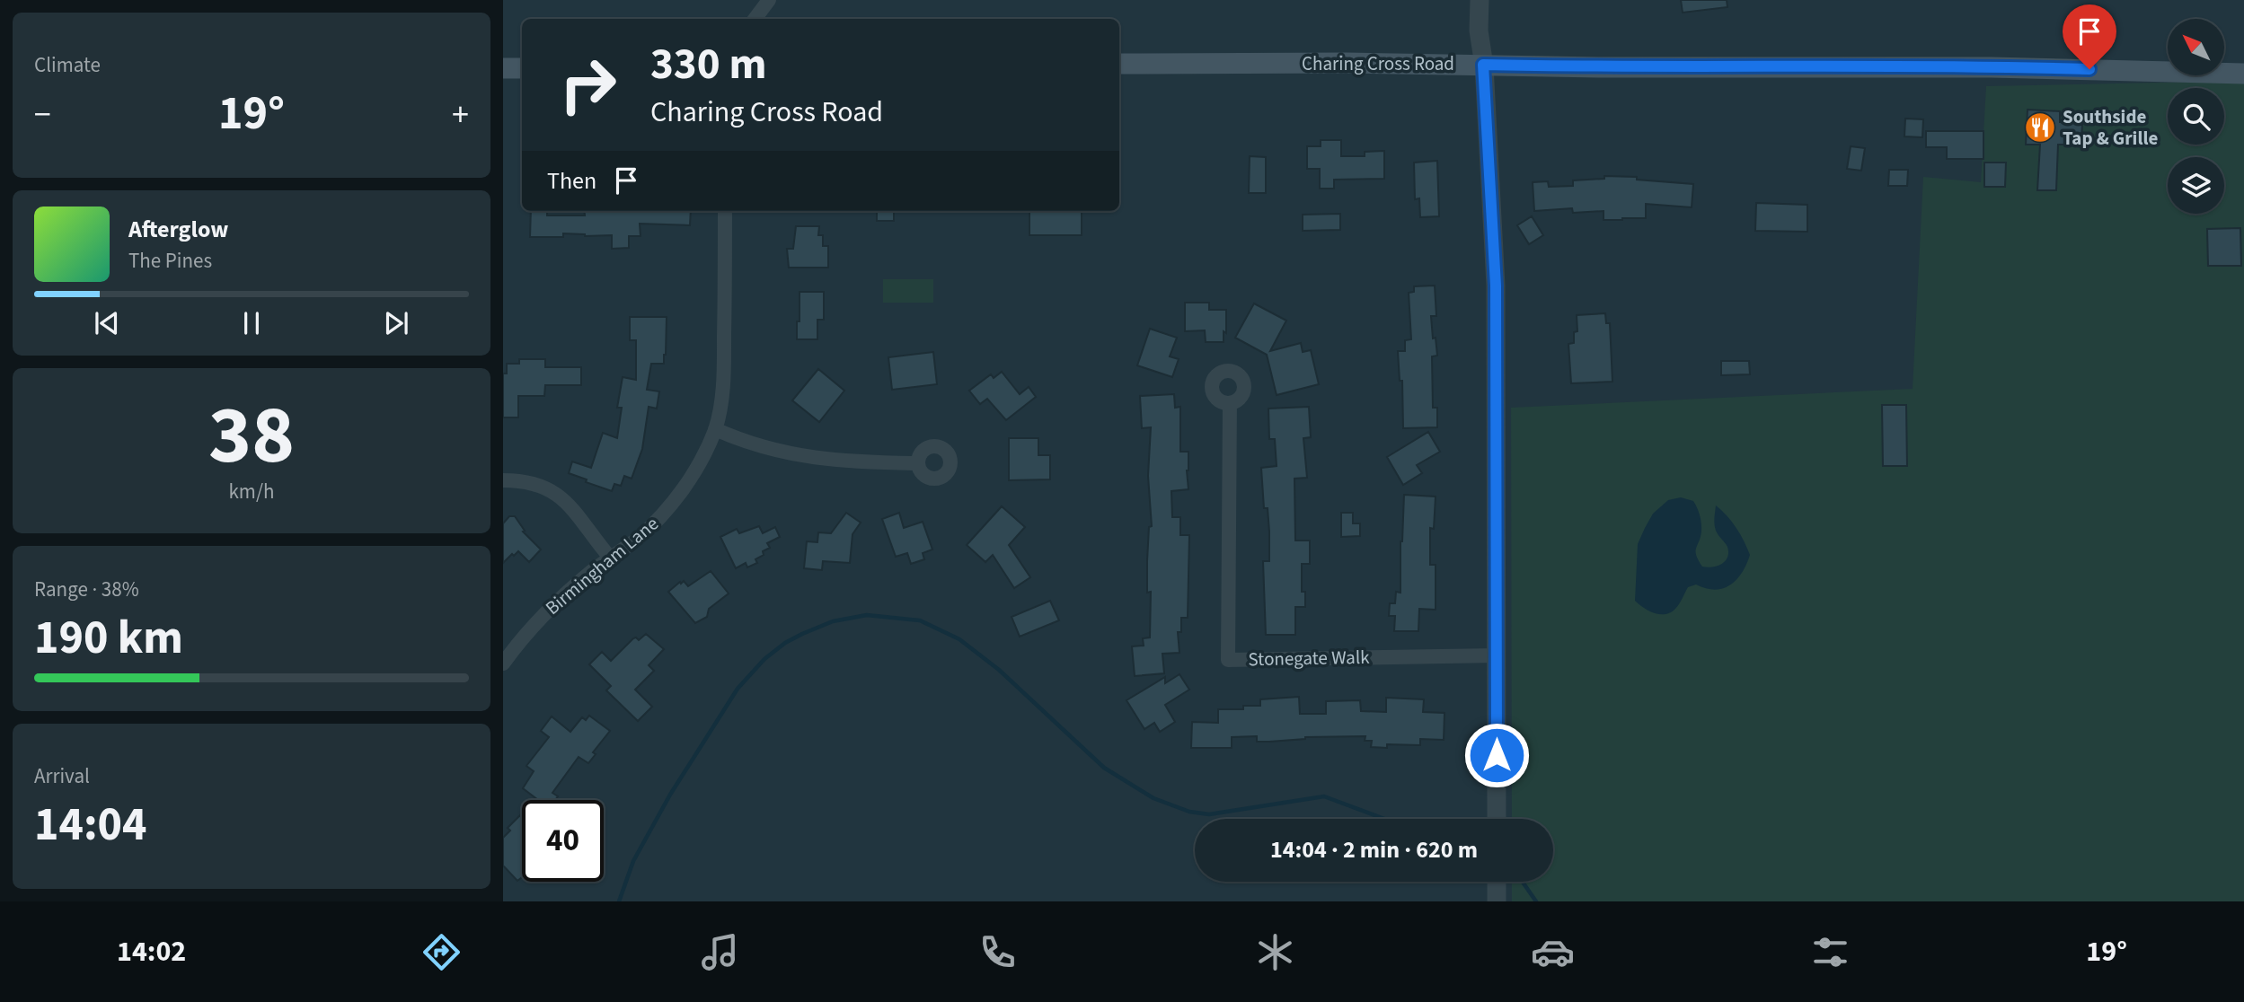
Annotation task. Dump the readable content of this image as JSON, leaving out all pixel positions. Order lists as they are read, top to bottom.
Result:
{
  "streets": {
    "main road": ["Charing Cross Road"],
    "street": ["Birmingham Lane", "Stonegate Walk"]
  },
  "places": {
    "restaurant": ["Southside Tap & Grille"]
  },
  "north": "top left",
  "page": {
    "tile": [
      "Climate",
      ["38", "km/h"],
      ["Range · 38%", "190 km"],
      ["Arrival", "14:04"]
    ],
    "turn": ["330 m", "Charing Cross Road"],
    "heat": ["−", "19°", "+"],
    "then": "Then",
    "song": ["Afterglow", "The Pines"],
    "limit": "40",
    "trip": "14:04 · 2 min · 620 m",
    "tabs": ["14:02", "19°"]
  }
}
